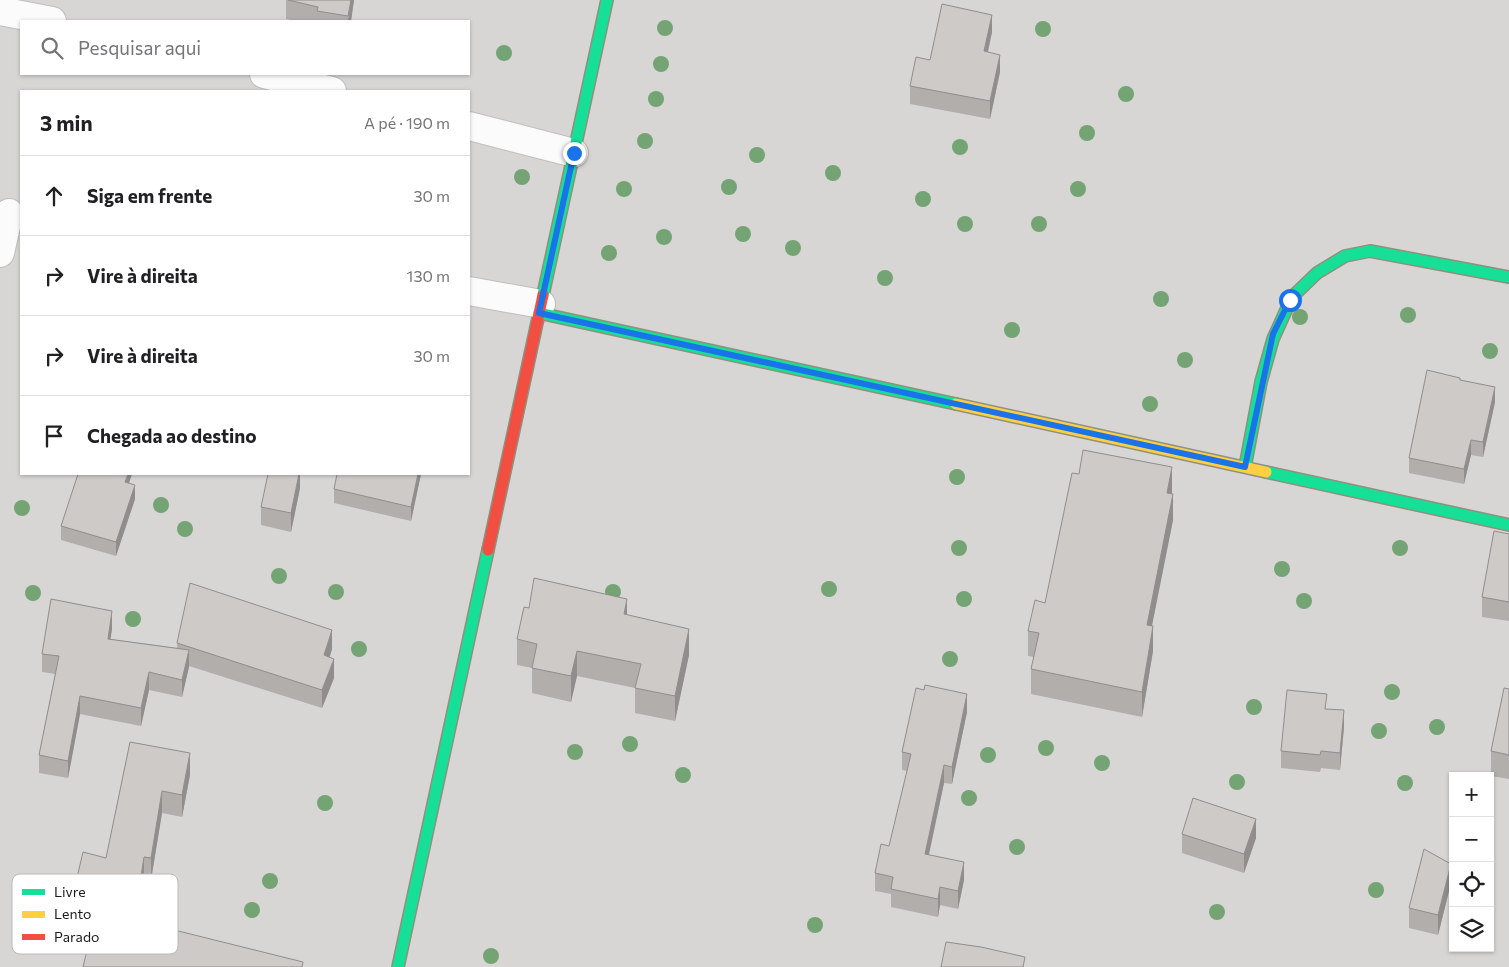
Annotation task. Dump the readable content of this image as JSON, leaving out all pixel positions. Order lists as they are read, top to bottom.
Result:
{
  "legend": ["Livre", "Lento", "Parado"],
  "page": {
    "search": "Pesquisar aqui",
    "heading": ["3 min", "A pé · 190 m"],
    "list": [
      ["Siga em frente", "30 m"],
      ["Vire à direita", "130 m"],
      ["Vire à direita", "30 m"],
      "Chegada ao destino"
    ],
    "map_buttons": ["+", "−"]
  }
}
